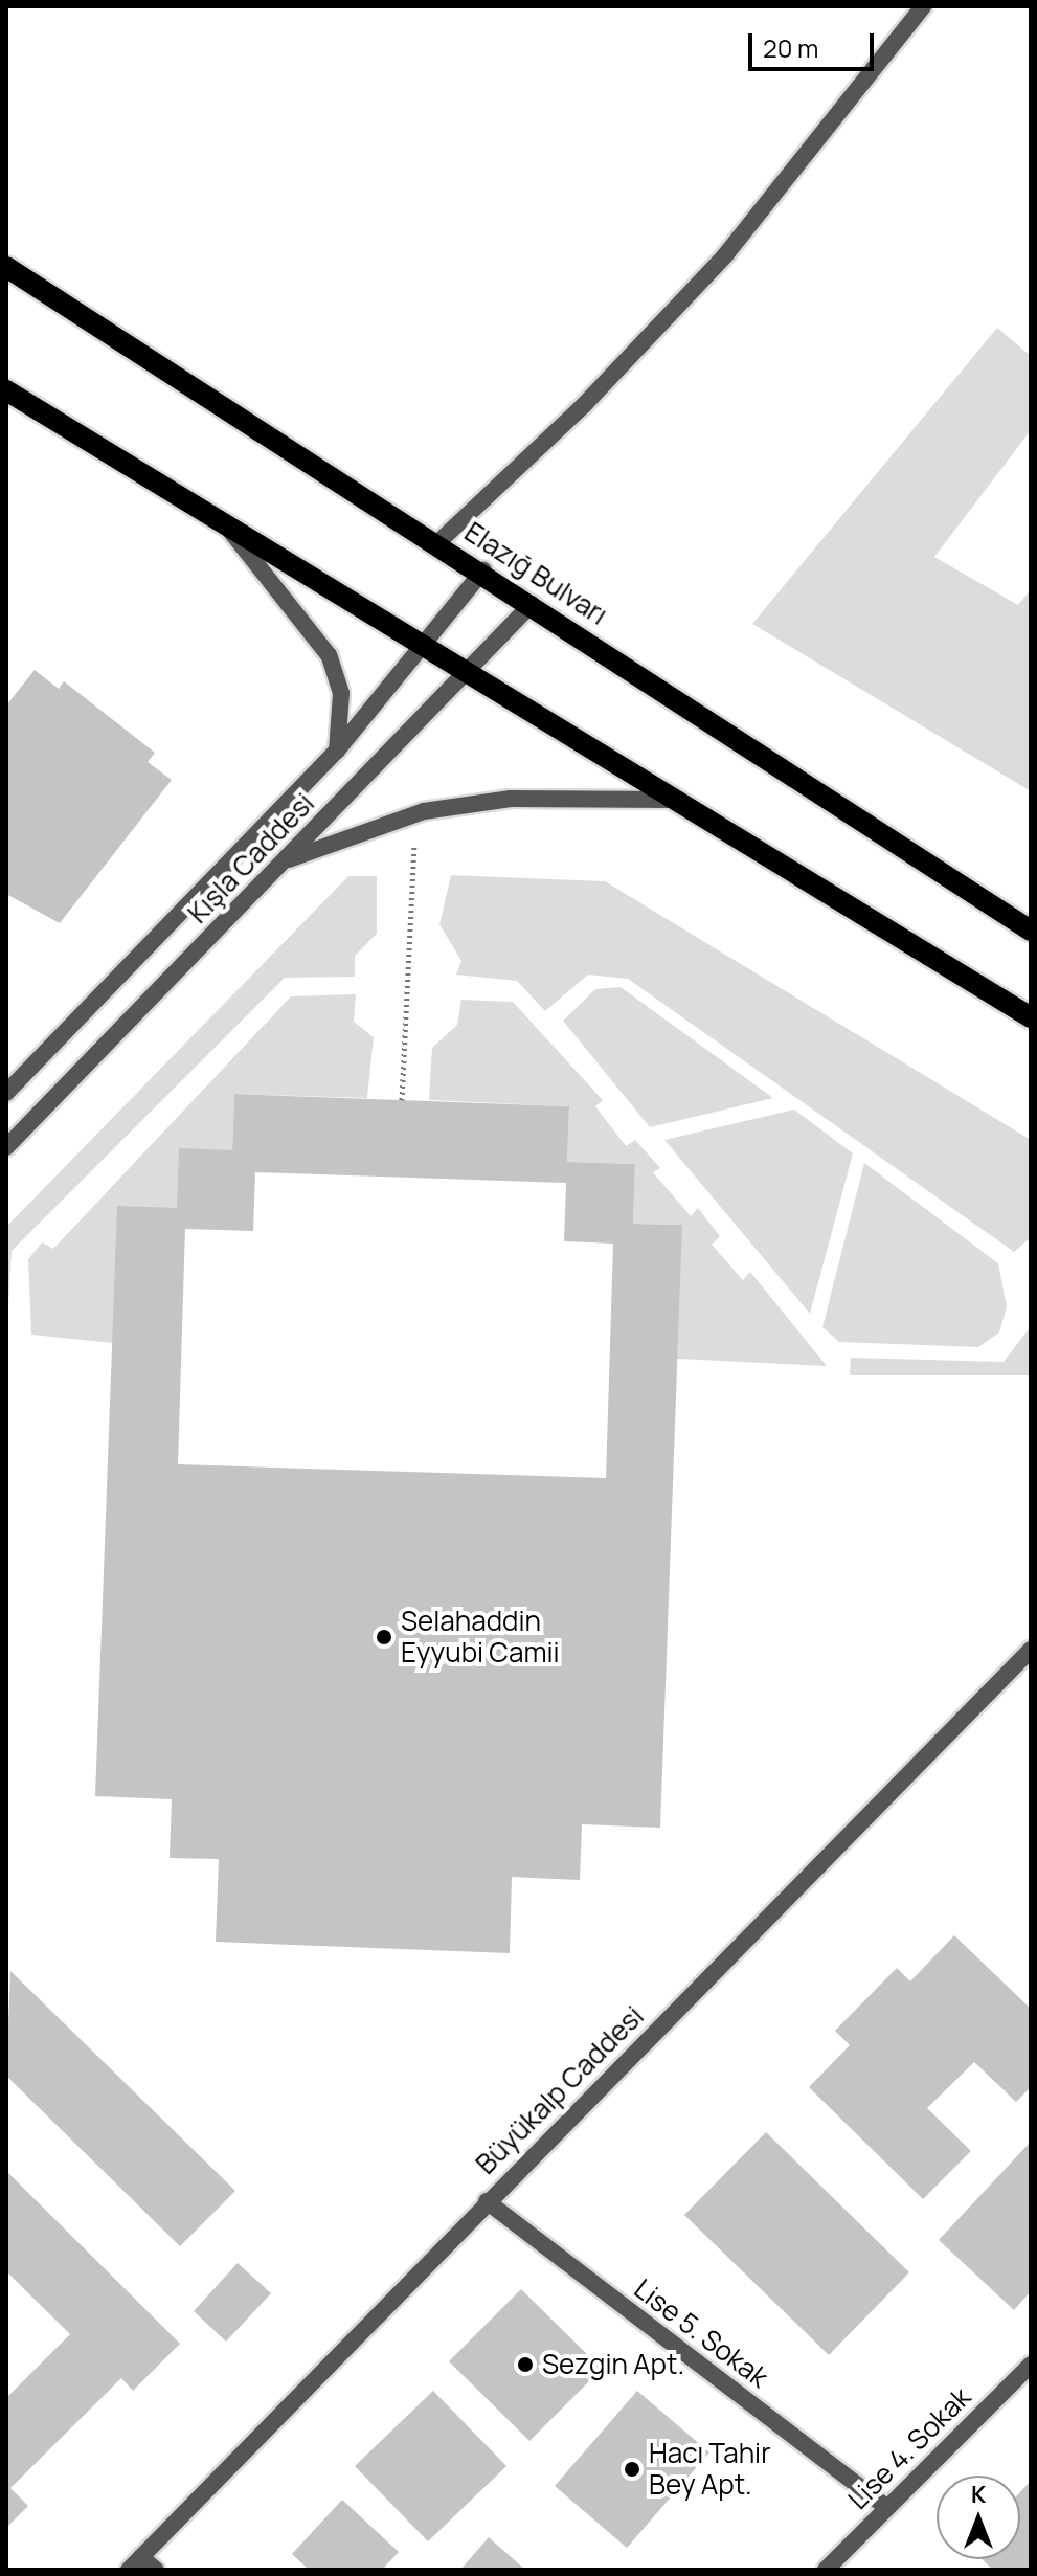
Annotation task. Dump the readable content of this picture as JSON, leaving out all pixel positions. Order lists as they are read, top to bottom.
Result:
{
  "streets": {
    "main road": ["Elazığ Bulvarı"],
    "street": [
      "Kışla Caddesi",
      "Büyükalp Caddesi",
      "Lise 5. Sokak",
      "Lise 4. Sokak"
    ]
  },
  "crossings": [
    ["Elazığ Bulvarı", "Kışla Caddesi"],
    ["Büyükalp Caddesi", "Lise 5. Sokak"],
    ["Lise 5. Sokak", "Lise 4. Sokak"]
  ],
  "places": ["Selahaddin Eyyubi Camii", "Sezgin Apt.", "Hacı Tahir Bey Apt."],
  "scale_bar": "20 m",
  "north": "top"
}
